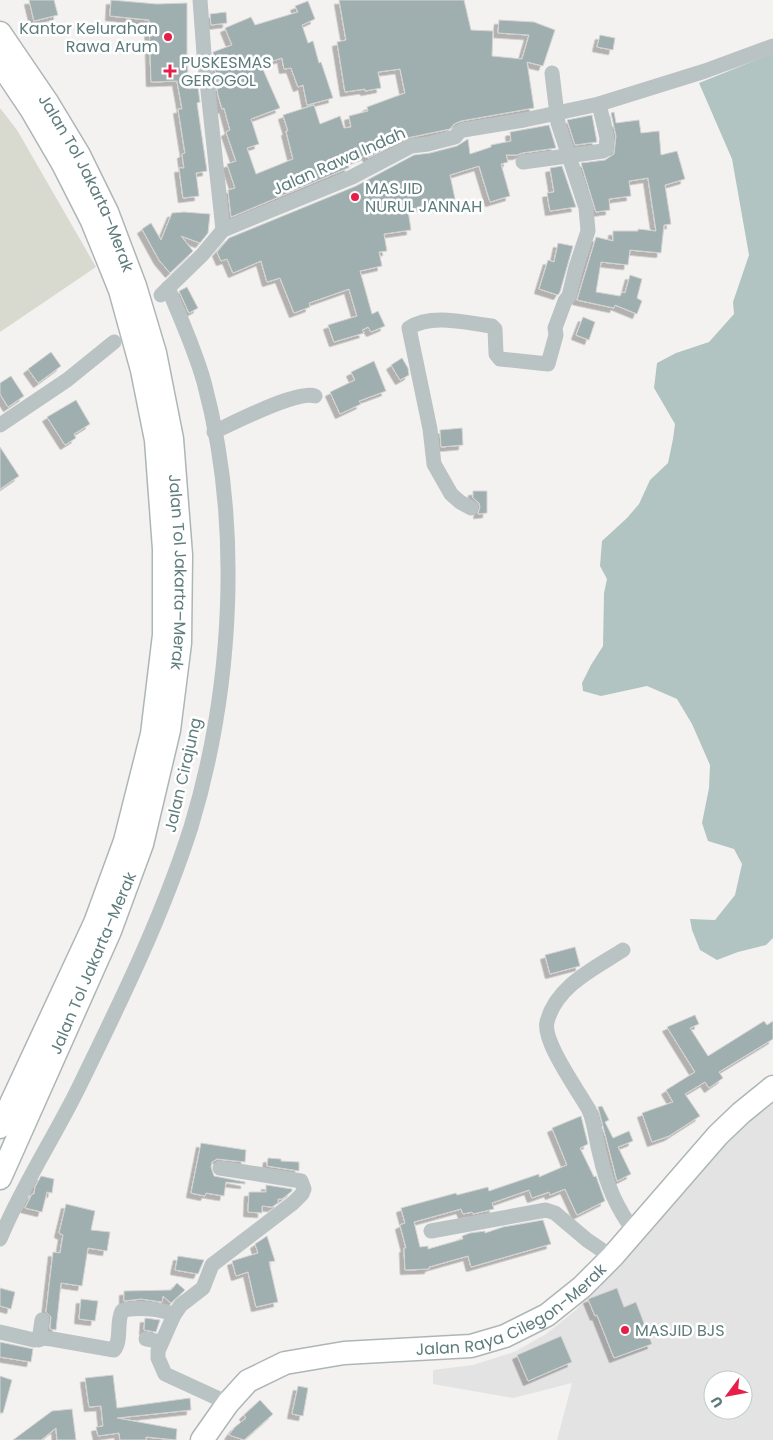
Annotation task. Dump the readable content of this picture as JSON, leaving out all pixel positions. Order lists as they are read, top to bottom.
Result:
{
  "streets": {
    "highway": ["Jalan Tol Jakarta–Merak", "Jalan Raya Cilegon-Merak"],
    "street": ["Jalan Rawa Indah", "Jalan Cirajung"]
  },
  "crossings": [
    ["Jalan Rawa Indah", "Jalan Cirajung"]
  ],
  "places": {
    "other": ["Kantor Kelurahan Rawa Arum", "MASJID NURUL JANNAH", "MASJID BJS"],
    "health": ["PUSKESMAS GEROGOL"]
  },
  "north": "bottom left"
}
